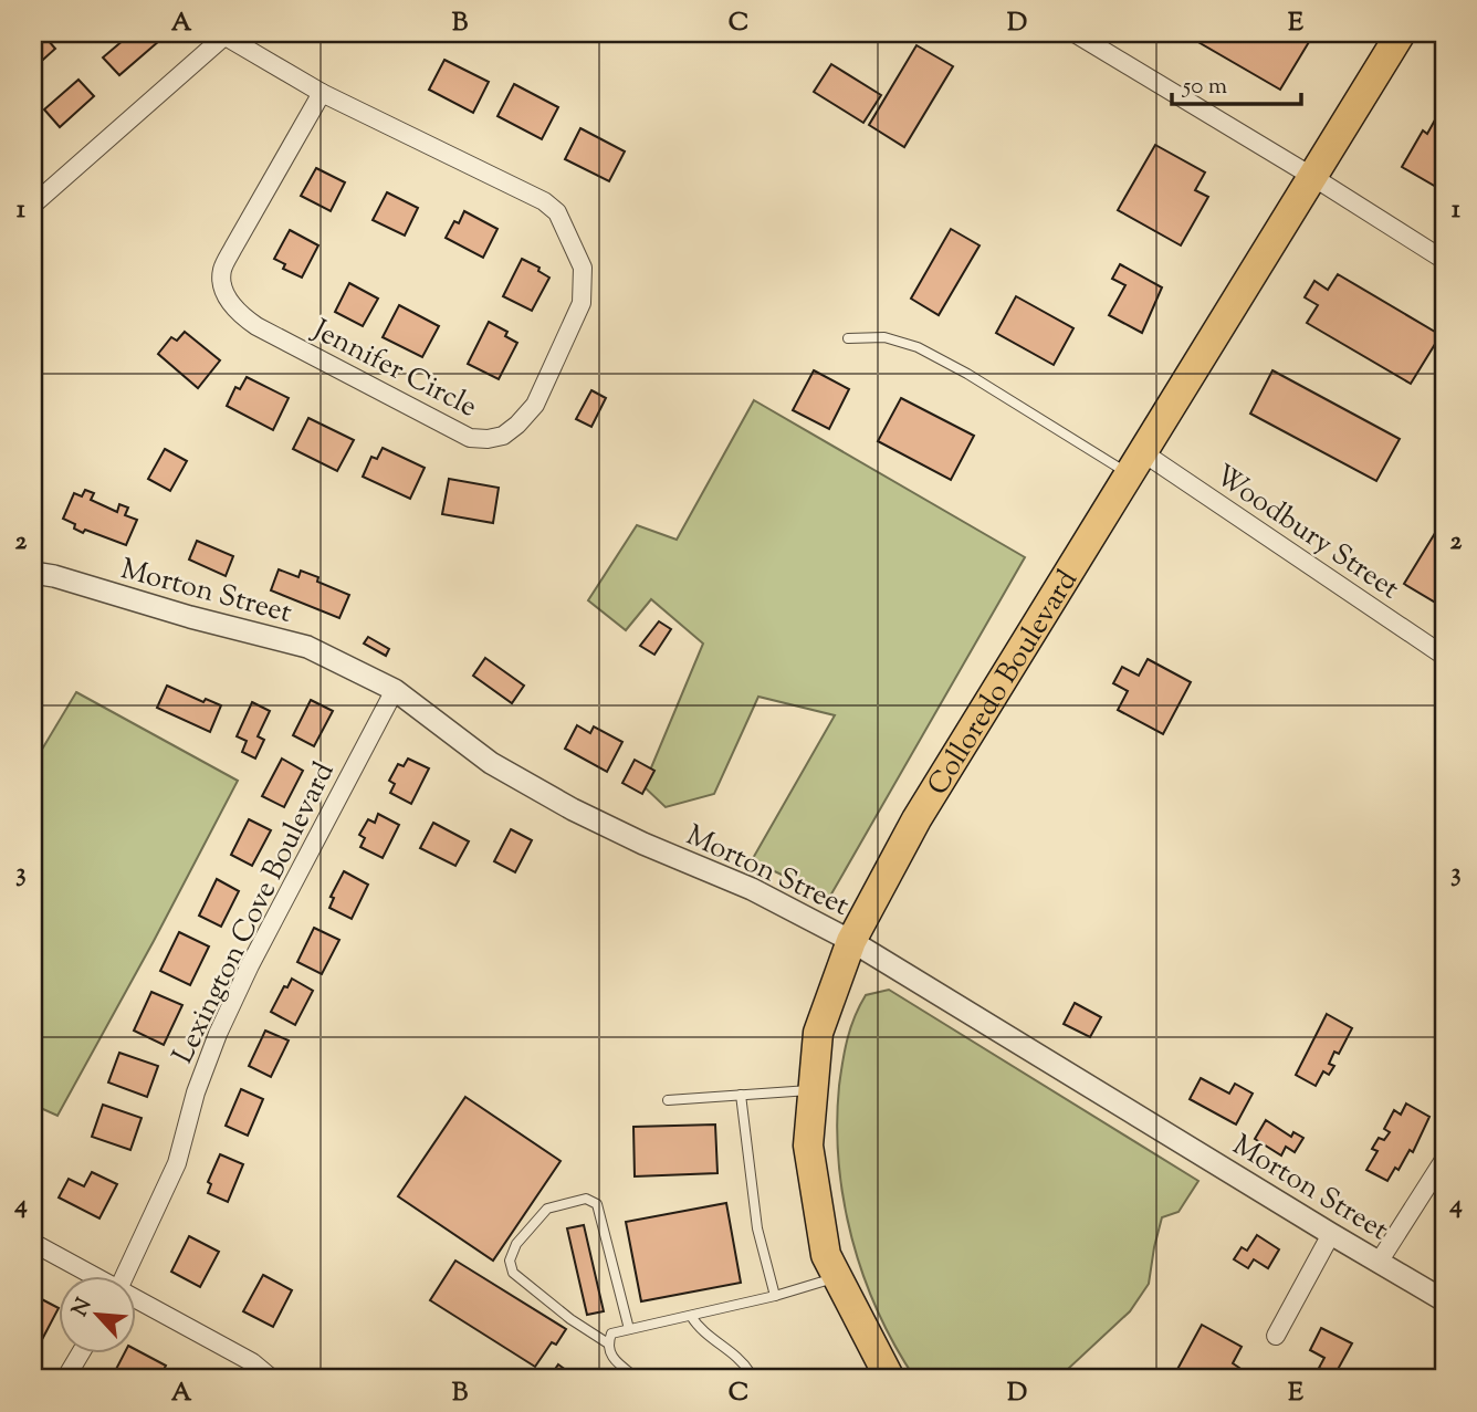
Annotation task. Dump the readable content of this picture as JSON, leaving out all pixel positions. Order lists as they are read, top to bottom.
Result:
{
  "streets": {
    "highway": ["Colloredo Boulevard"],
    "street": [
      "Jennifer Circle",
      "Woodbury Street",
      "Morton Street",
      "Lexington Cove Boulevard"
    ]
  },
  "crossings": [
    ["Woodbury Street", "Colloredo Boulevard"],
    ["Morton Street", "Colloredo Boulevard"],
    ["Morton Street", "Lexington Cove Boulevard"]
  ],
  "scale_bar": "50 m",
  "north": "top left",
  "grid": {
    "columns": [
      "A",
      "B",
      "C",
      "D",
      "E"
    ],
    "rows": [
      "1",
      "2",
      "3",
      "4"
    ]
  }
}
